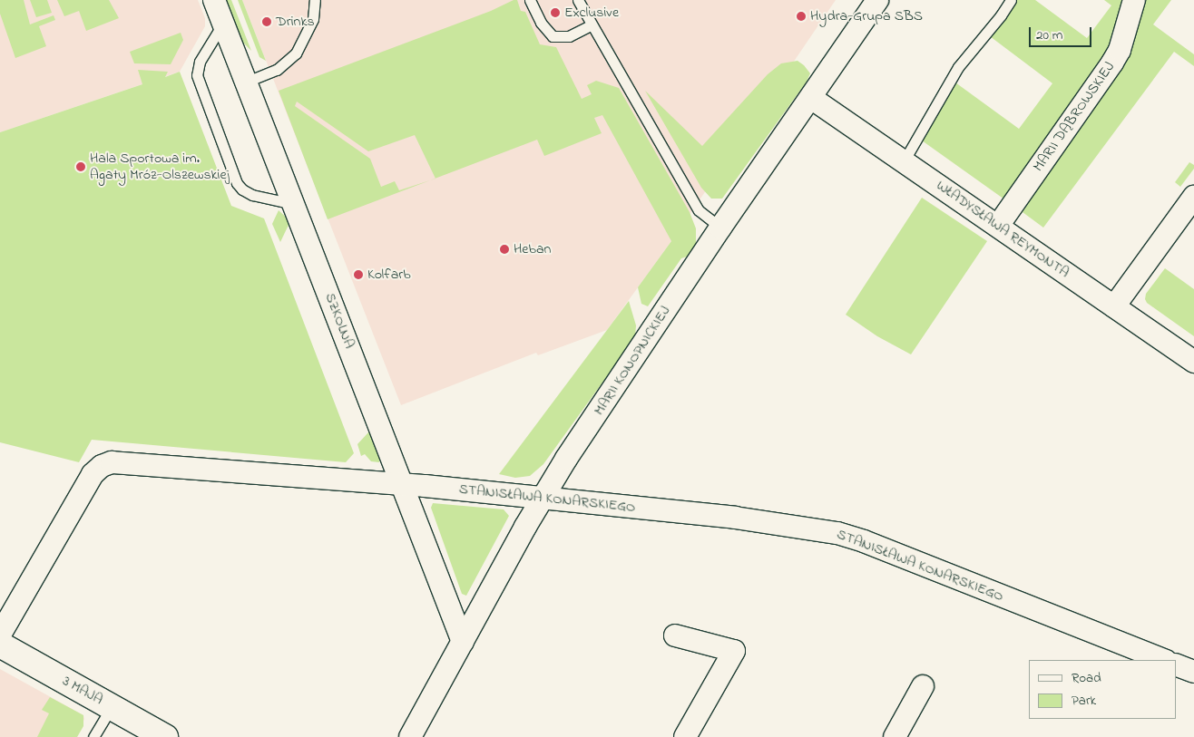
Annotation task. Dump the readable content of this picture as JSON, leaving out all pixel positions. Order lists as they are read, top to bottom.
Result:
{
  "streets": {
    "street": [
      "MARII DĄBROWSKIEJ",
      "WŁADYSŁAWA REYMONTA",
      "SZKOLNA",
      "MARII KONOPNICKIEJ",
      "STANISŁAWA KONARSKIEGO",
      "3 MAJA"
    ]
  },
  "crossings": [
    ["MARII DĄBROWSKIEJ", "WŁADYSŁAWA REYMONTA"],
    ["WŁADYSŁAWA REYMONTA", "MARII KONOPNICKIEJ"],
    ["SZKOLNA", "MARII KONOPNICKIEJ"],
    ["SZKOLNA", "STANISŁAWA KONARSKIEGO"],
    ["MARII KONOPNICKIEJ", "STANISŁAWA KONARSKIEGO"]
  ],
  "places": [
    "Exclusive",
    "Hydra-Grupa SBS",
    "Drinks",
    "Hala Sportowa im. Agaty Mróz-Olszewskiej",
    "Heban",
    "Kolfarb"
  ],
  "legend": ["Road", "Park"],
  "scale_bar": "20 m"
}
